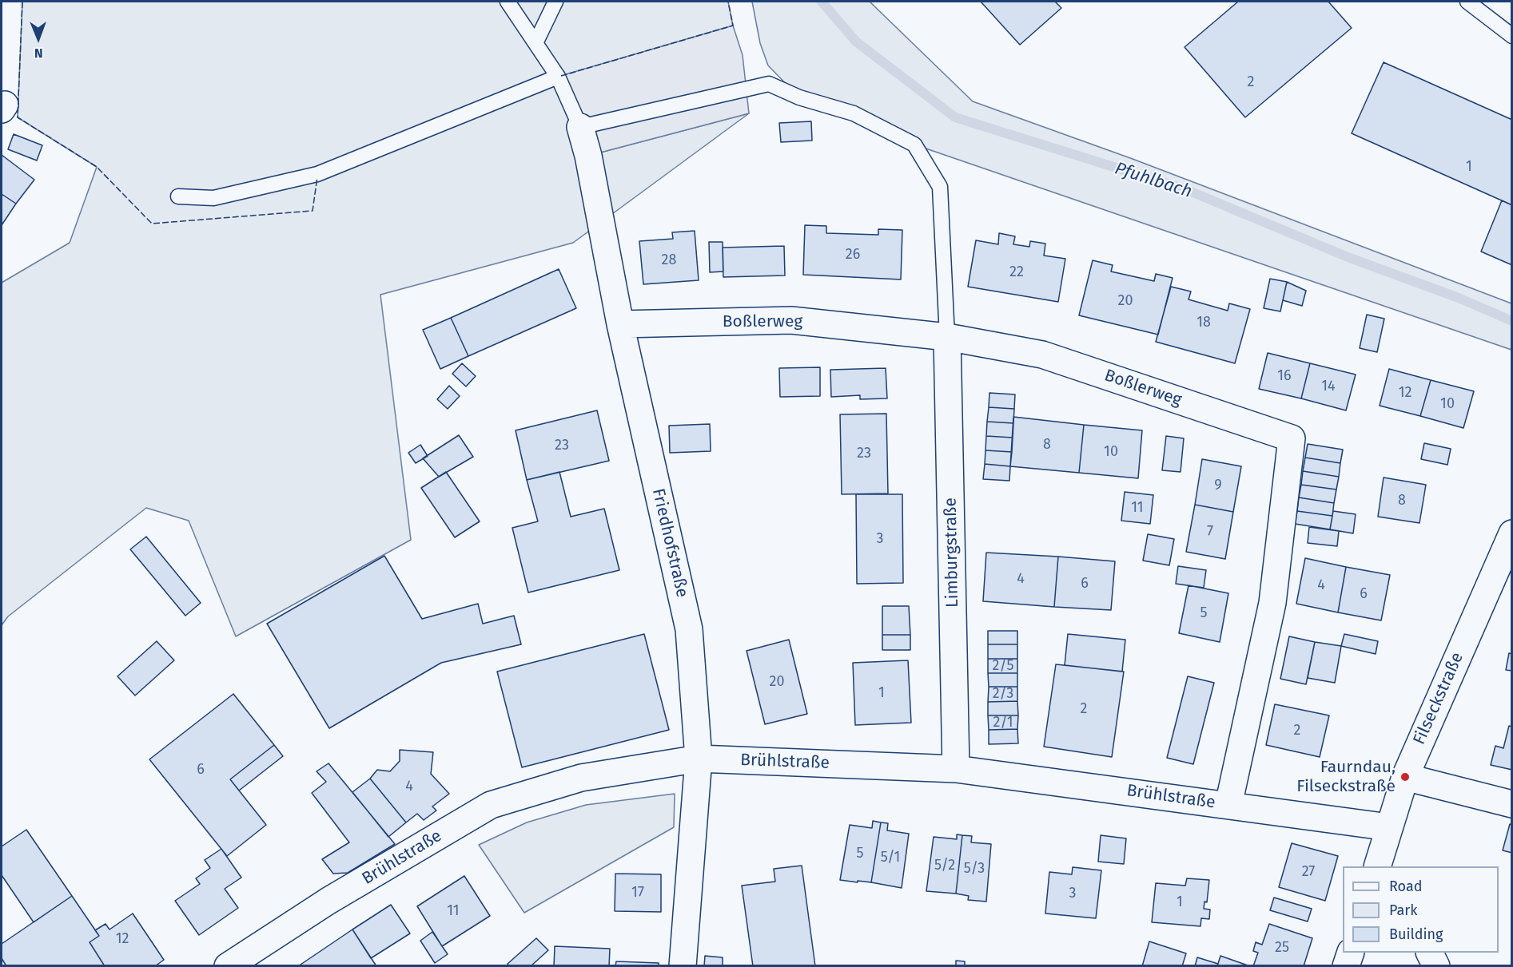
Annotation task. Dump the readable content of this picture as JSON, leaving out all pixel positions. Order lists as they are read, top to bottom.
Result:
{
  "streets": {
    "street": [
      "Boßlerweg",
      "Friedhofstraße",
      "Limburgstraße",
      "Filseckstraße",
      "Brühlstraße"
    ]
  },
  "crossings": [
    ["Boßlerweg", "Friedhofstraße"],
    ["Boßlerweg", "Limburgstraße"],
    ["Boßlerweg", "Brühlstraße"],
    ["Friedhofstraße", "Brühlstraße"],
    ["Limburgstraße", "Brühlstraße"],
    ["Filseckstraße", "Brühlstraße"]
  ],
  "water": ["Pfuhlbach"],
  "places": ["Faurndau, Filseckstraße"],
  "house_numbers": [
    "2",
    "1",
    "26",
    "28",
    "22",
    "20",
    "18",
    "16",
    "14",
    "12",
    "10",
    "8",
    "23",
    "10",
    "23",
    "9",
    "8",
    "11",
    "7",
    "3",
    "4",
    "6",
    "4",
    "6",
    "5",
    "2/5",
    "20",
    "1",
    "2/3",
    "2",
    "2/1",
    "2",
    "6",
    "4",
    "5",
    "5/1",
    "5/2",
    "5/3",
    "27",
    "17",
    "3",
    "1",
    "11",
    "12",
    "25"
  ],
  "legend": ["Road", "Park", "Building"],
  "north": "bottom"
}
